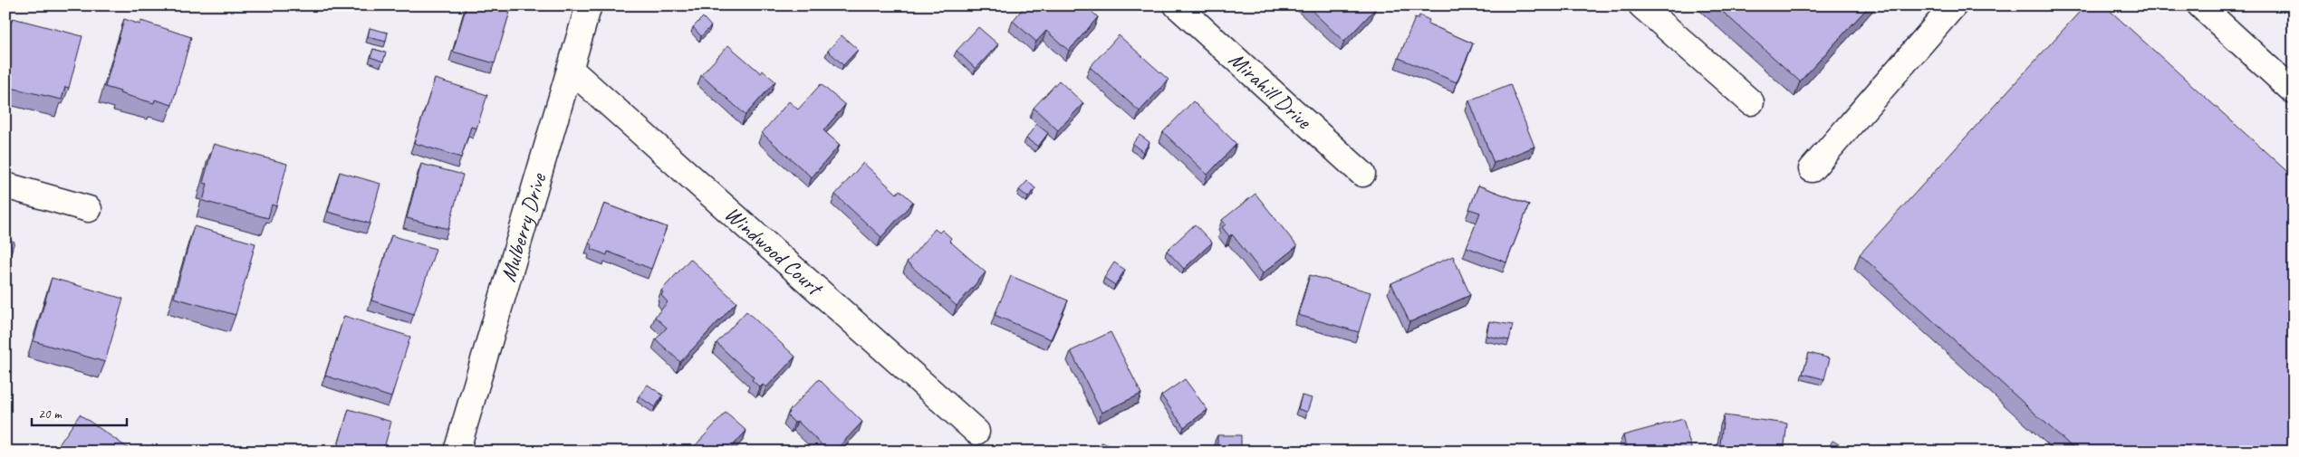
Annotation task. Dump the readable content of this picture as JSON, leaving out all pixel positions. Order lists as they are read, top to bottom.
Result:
{
  "streets": {
    "street": ["Mirahill Drive", "Mulberry Drive", "Windwood Court"]
  },
  "crossings": [
    ["Mulberry Drive", "Windwood Court"]
  ],
  "scale_bar": "20 m"
}
